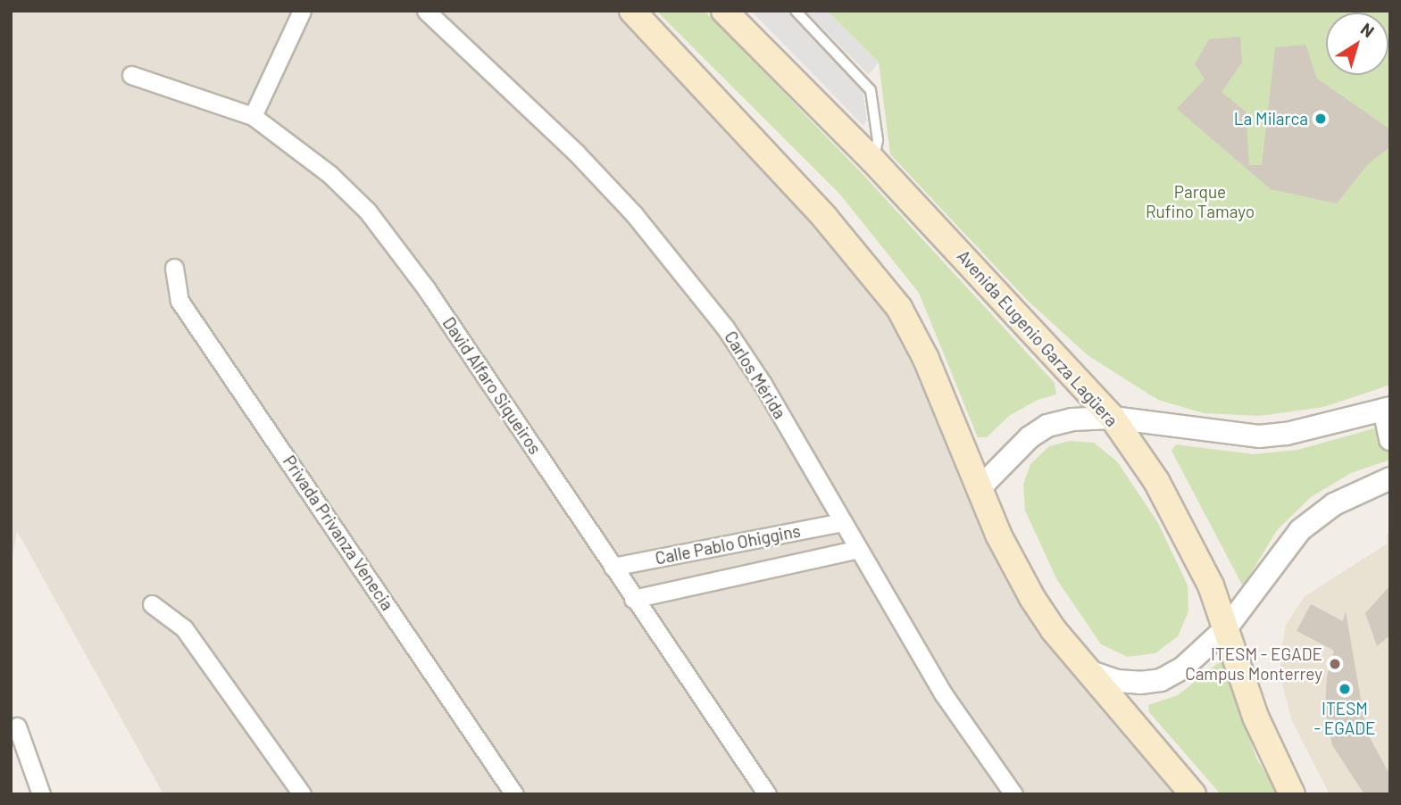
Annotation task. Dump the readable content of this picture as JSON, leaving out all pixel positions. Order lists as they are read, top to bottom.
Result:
{
  "streets": {
    "main road": ["Avenida Eugenio Garza Lagüera"],
    "street": [
      "Carlos Mérida",
      "David Alfaro Siqueiros",
      "Privada Privanza Venecia",
      "Calle Pablo Ohiggins"
    ]
  },
  "crossings": [
    ["Carlos Mérida", "Calle Pablo Ohiggins"],
    ["David Alfaro Siqueiros", "Calle Pablo Ohiggins"]
  ],
  "parks": ["Parque Rufino Tamayo"],
  "places": ["La Milarca", "ITESM - EGADE Campus Monterrey", "ITESM - EGADE"],
  "north": "top right"
}
